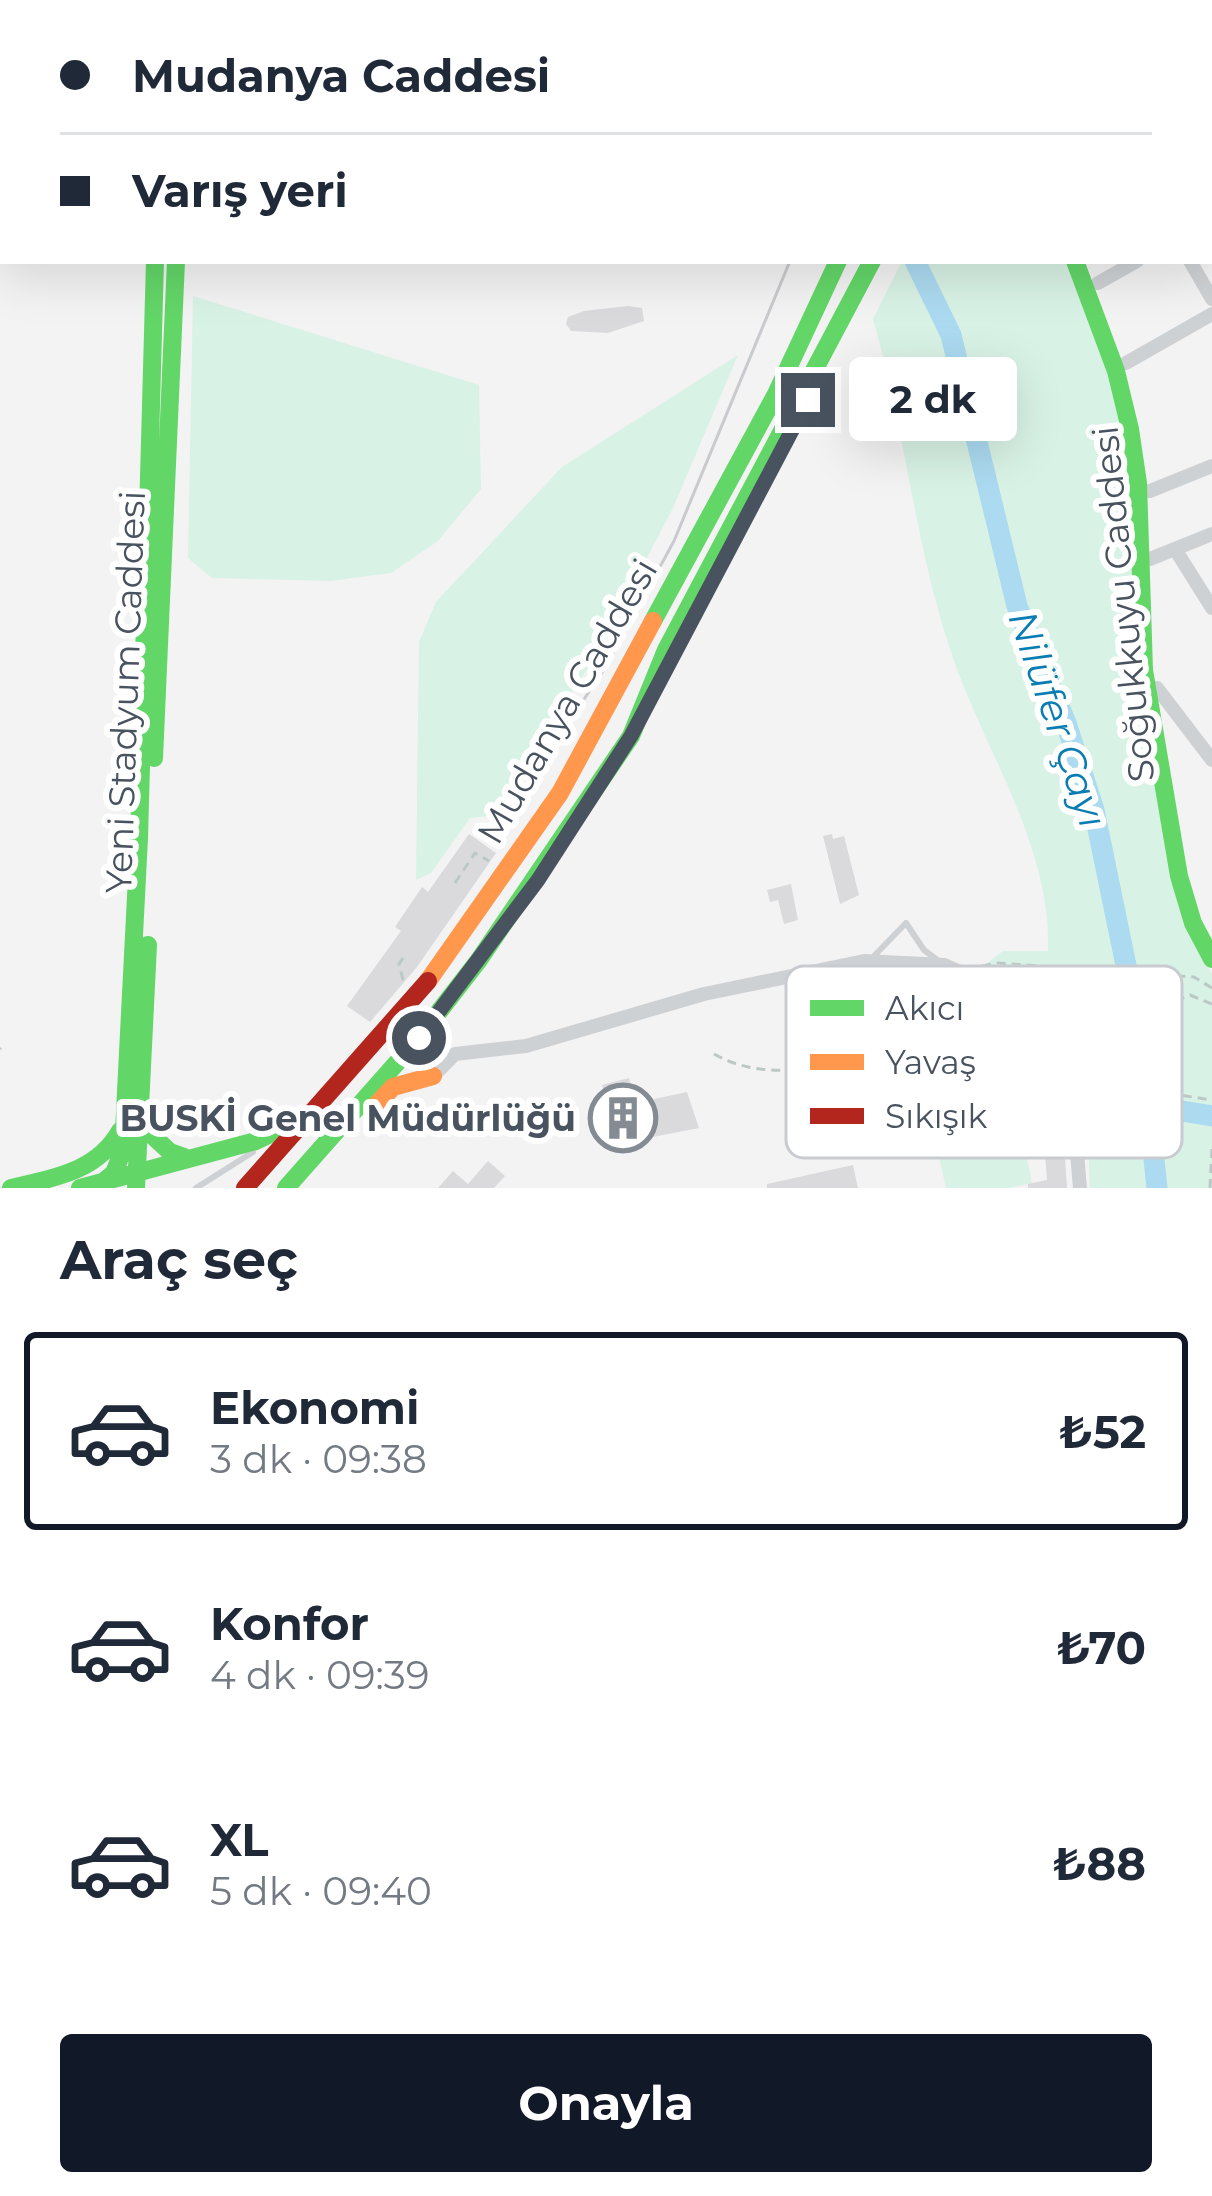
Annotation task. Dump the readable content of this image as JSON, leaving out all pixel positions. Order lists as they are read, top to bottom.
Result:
{
  "streets": {
    "main road": ["Soğukkuyu Caddesi", "Yeni Stadyum Caddesi", "Mudanya Caddesi"]
  },
  "water": ["Nilüfer Çayı"],
  "places": {
    "building": ["BUSKİ Genel Müdürlüğü"]
  },
  "legend": ["Akıcı", "Yavaş", "Sıkışık"],
  "page": {
    "banner": ["Mudanya Caddesi", "Varış yeri"],
    "bubble": "2 dk",
    "heading": "Araç seç",
    "list": [
      {
        "name": "Ekonomi",
        "note": "3 dk · 09:38",
        "value": "₺52"
      },
      {
        "name": "Konfor",
        "note": "4 dk · 09:39",
        "value": "₺70"
      },
      {
        "name": "XL",
        "note": "5 dk · 09:40",
        "value": "₺88"
      }
    ],
    "buttons": "Onayla"
  }
}
